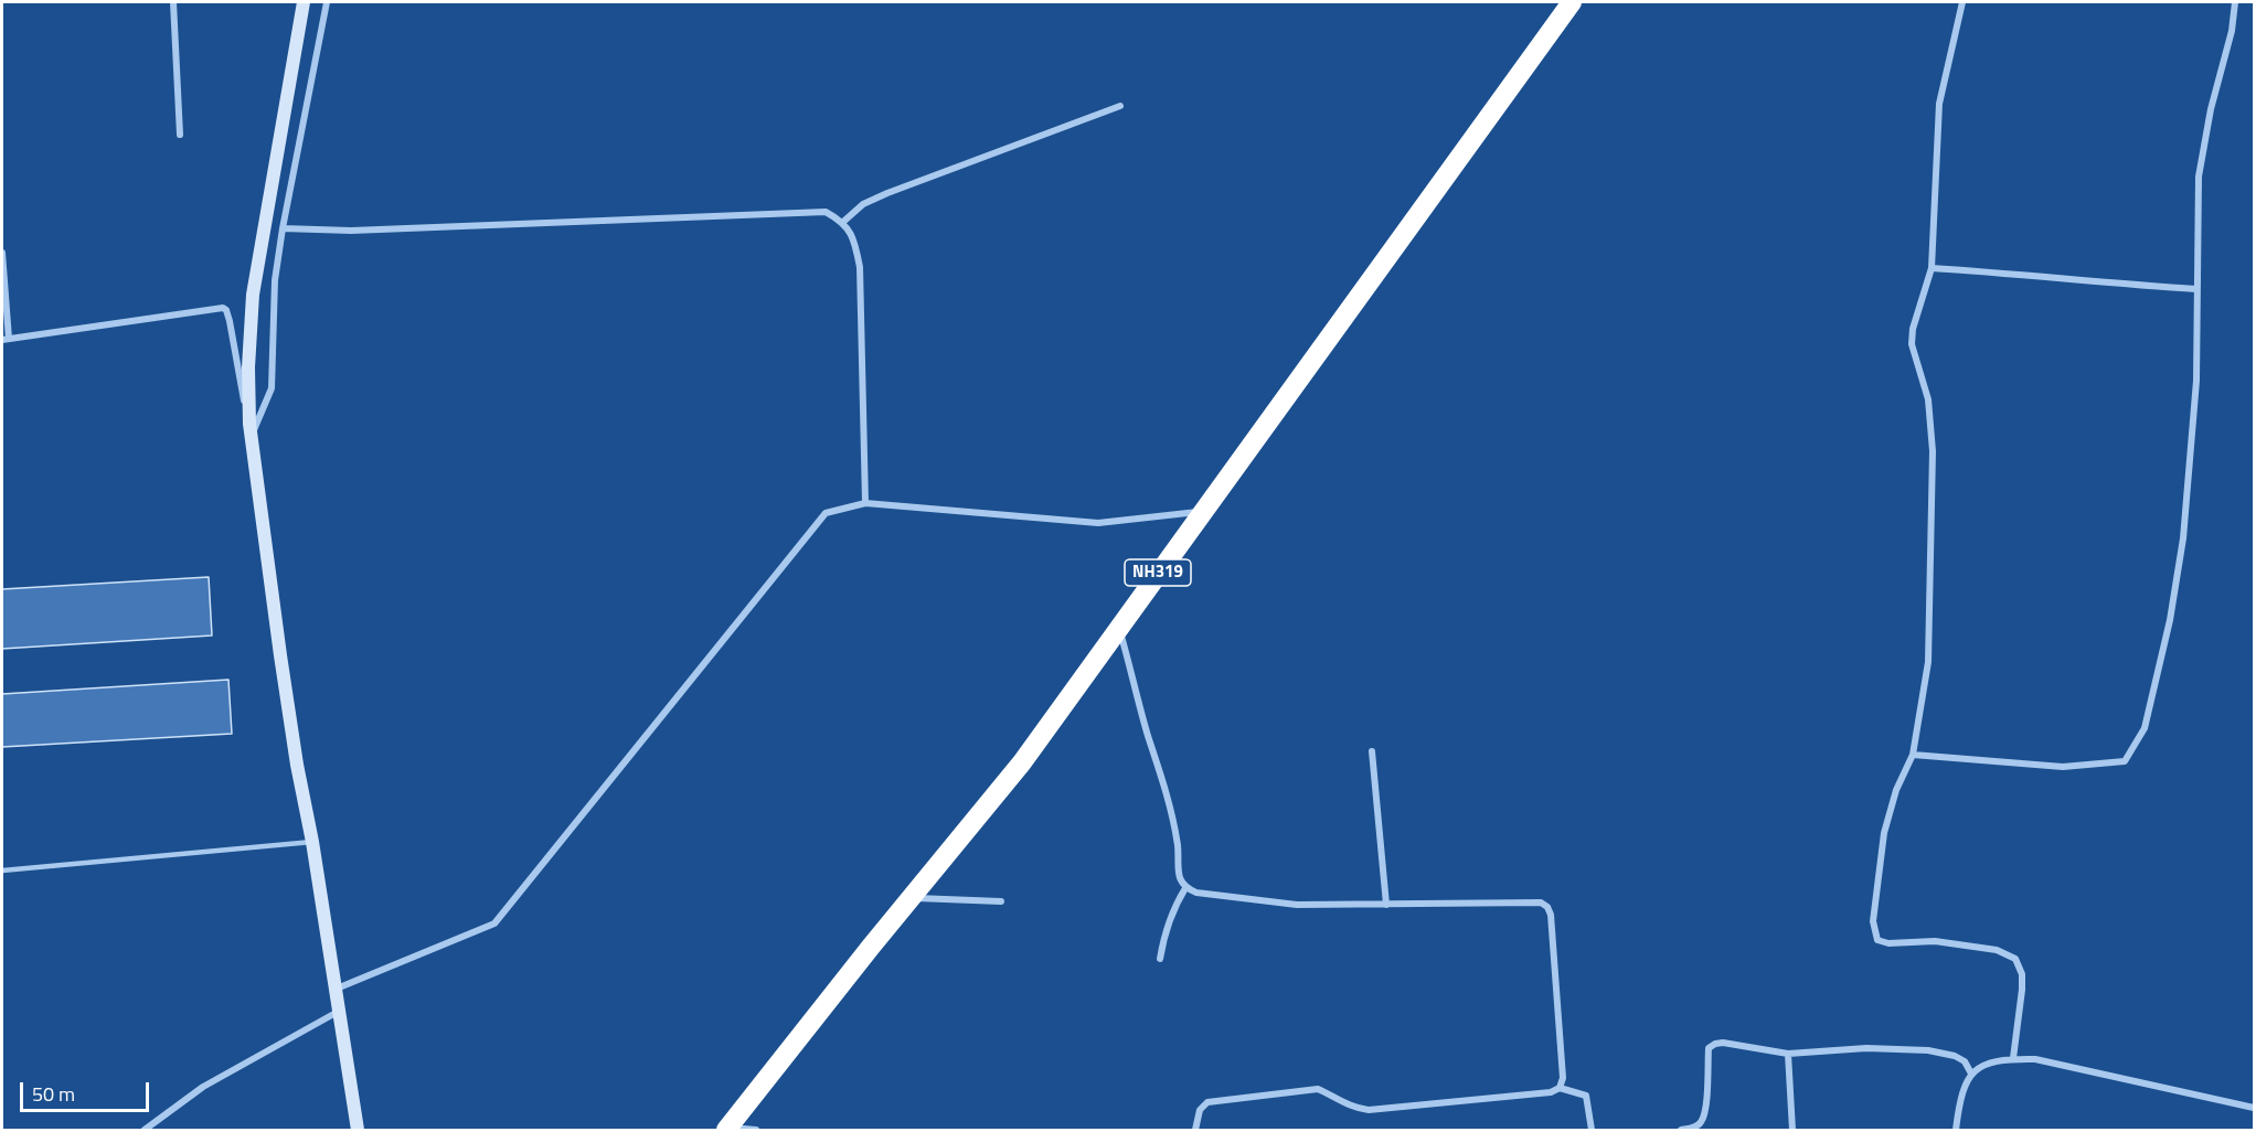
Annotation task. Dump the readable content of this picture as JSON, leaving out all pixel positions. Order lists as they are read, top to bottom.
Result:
{
  "streets": {
    "highway": ["NH319"]
  },
  "scale_bar": "50 m"
}
